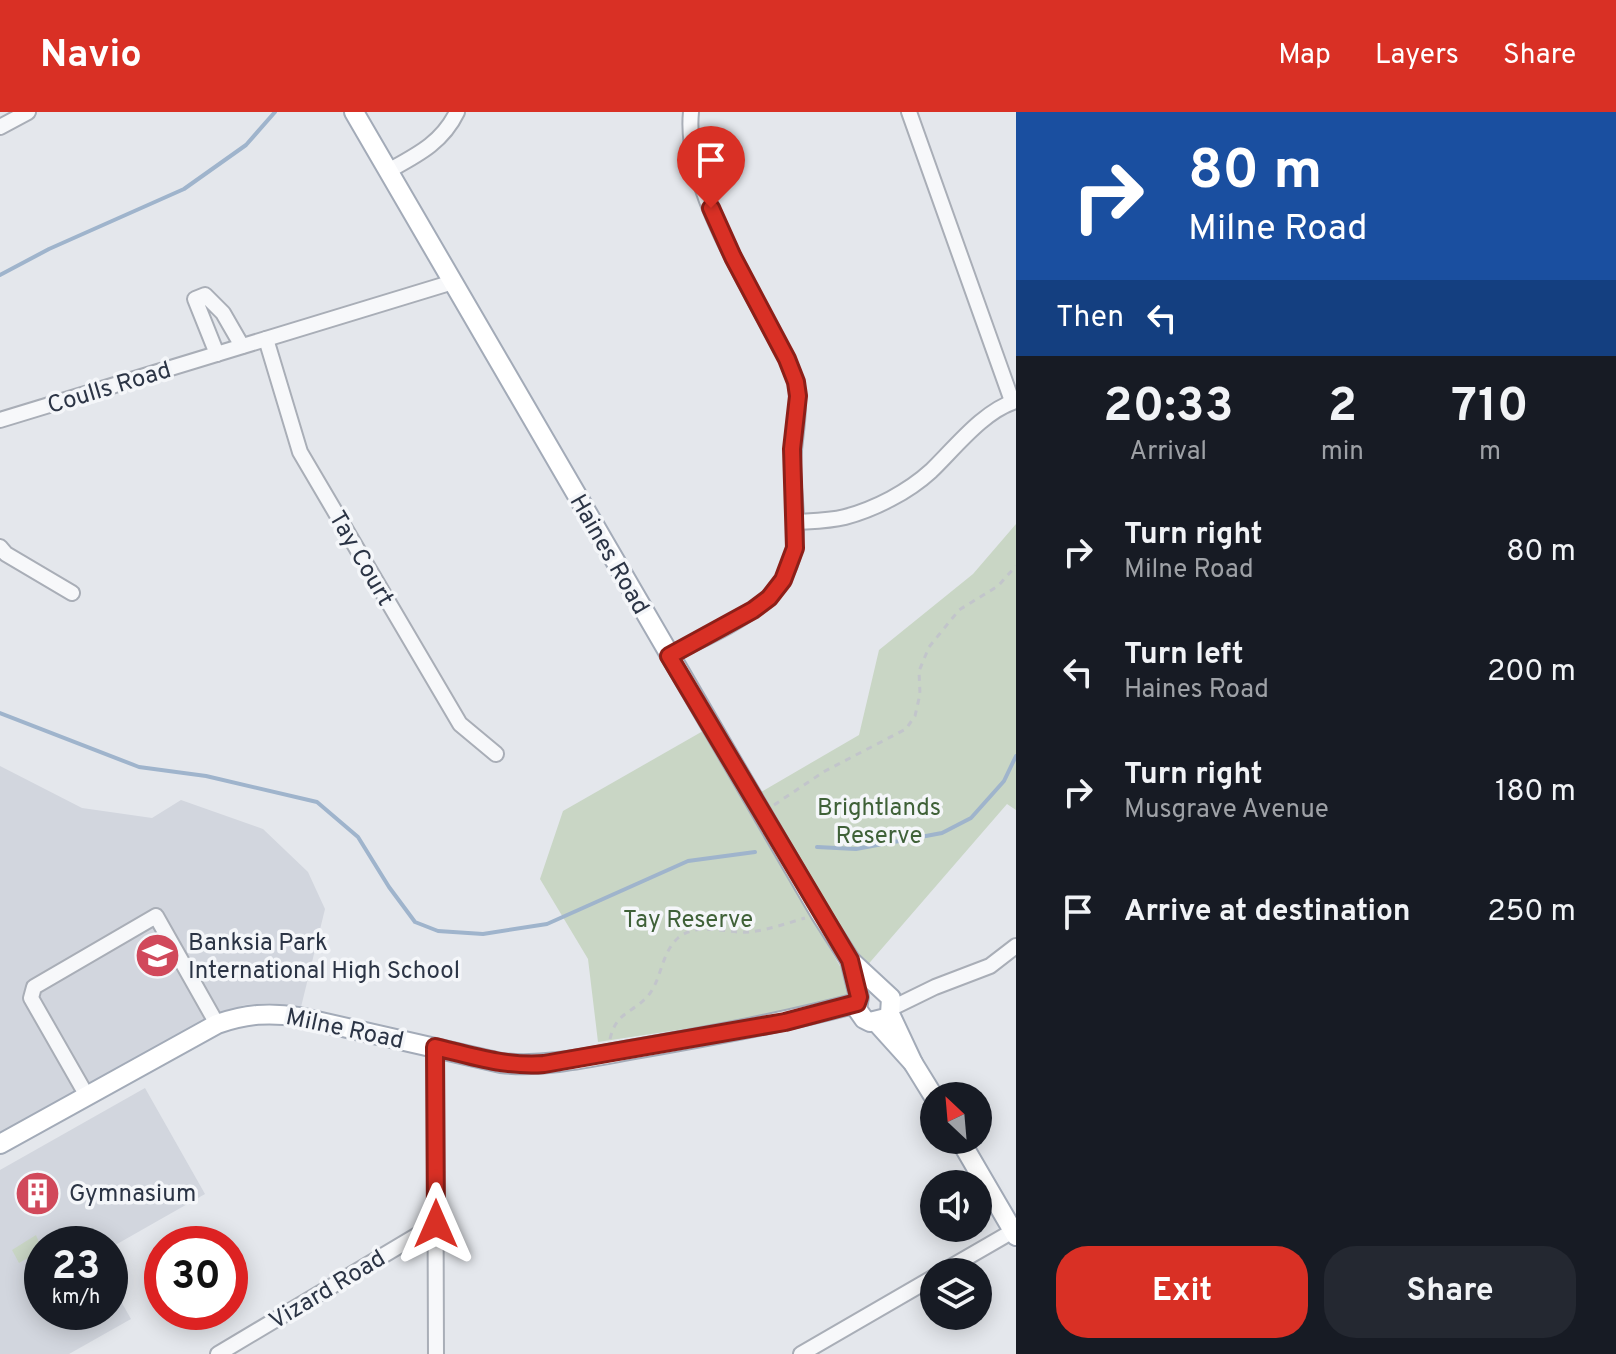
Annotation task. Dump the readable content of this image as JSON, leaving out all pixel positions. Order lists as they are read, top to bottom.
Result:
{
  "streets": {
    "main road": ["Haines Road", "Milne Road"],
    "street": ["Coulls Road", "Tay Court", "Vizard Road"]
  },
  "crossings": [
    ["Coulls Road", "Haines Road"],
    ["Coulls Road", "Tay Court"],
    ["Haines Road", "Milne Road"]
  ],
  "parks": ["Brightlands Reserve", "Tay Reserve"],
  "places": {
    "school or university": ["Banksia Park International High School"],
    "building": ["Gymnasium"]
  },
  "north": "top left",
  "page": {
    "header": "Navio",
    "nav": ["Map", "Layers", "Share"],
    "turn": ["80 m", "Milne Road"],
    "then": "Then",
    "eta": [
      "20:33",
      "Arrival",
      "2",
      "min",
      "710",
      "m"
    ],
    "list": [
      {
        "name": "Turn right",
        "note": "Milne Road",
        "value": "80 m"
      },
      {
        "name": "Turn left",
        "note": "Haines Road",
        "value": "200 m"
      },
      {
        "name": "Turn right",
        "note": "Musgrave Avenue",
        "value": "180 m"
      },
      {
        "name": "Arrive at destination",
        "value": "250 m"
      }
    ],
    "speed": "23 km/h",
    "limit": "30",
    "buttons": ["Exit", "Share"]
  }
}
